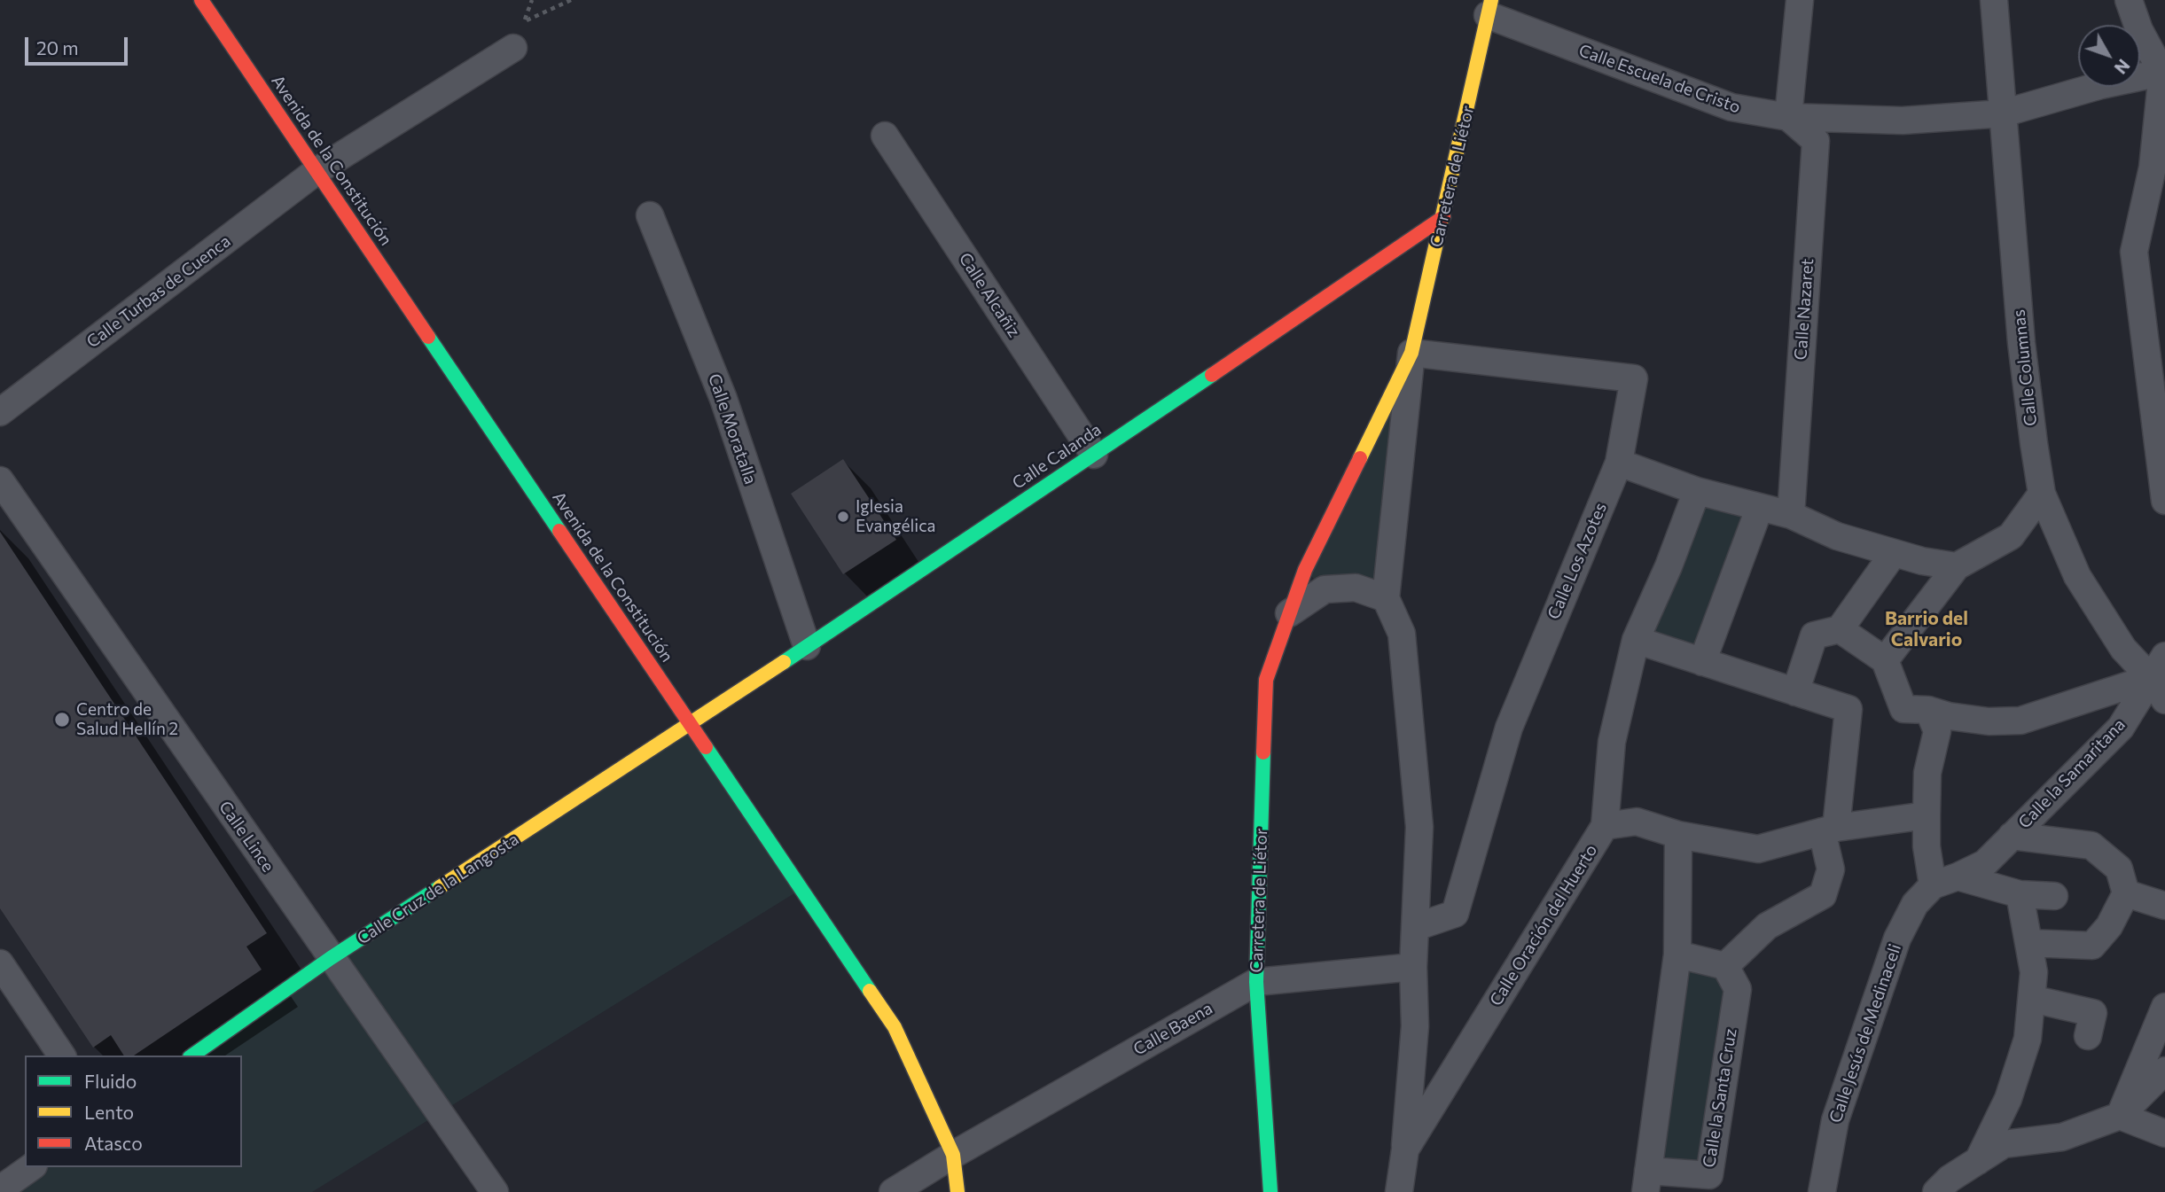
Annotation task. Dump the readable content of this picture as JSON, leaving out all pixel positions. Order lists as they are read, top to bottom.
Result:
{
  "streets": {
    "street": [
      "Calle Escuela de Cristo",
      "Avenida de la Constitución",
      "Carretera de Liétor",
      "Calle Turbas de Cuenca",
      "Calle Alcañiz",
      "Calle Nazaret",
      "Calle Columnas",
      "Calle Moratalla",
      "Calle Calanda",
      "Calle Los Azotes",
      "Calle la Samaritana",
      "Calle Lince",
      "Calle Cruz de la Langosta",
      "Calle Oración del Huerto",
      "Calle Baena",
      "Calle Jesús de Medinaceli",
      "Calle la Santa Cruz"
    ]
  },
  "crossings": [
    ["Calle Escuela de Cristo", "Carretera de Liétor"],
    ["Calle Escuela de Cristo", "Calle Nazaret"],
    ["Calle Escuela de Cristo", "Calle Columnas"],
    ["Avenida de la Constitución", "Calle Turbas de Cuenca"],
    ["Avenida de la Constitución", "Calle Calanda"],
    ["Avenida de la Constitución", "Calle Cruz de la Langosta"],
    ["Avenida de la Constitución", "Calle Baena"],
    ["Carretera de Liétor", "Calle Calanda"],
    ["Carretera de Liétor", "Calle Los Azotes"],
    ["Carretera de Liétor", "Calle Baena"],
    ["Calle Alcañiz", "Calle Calanda"],
    ["Calle Columnas", "Calle la Samaritana"],
    ["Calle Moratalla", "Calle Calanda"],
    ["Calle Calanda", "Calle Cruz de la Langosta"],
    ["Calle la Samaritana", "Calle Jesús de Medinaceli"],
    ["Calle Lince", "Calle Cruz de la Langosta"]
  ],
  "districts": ["Barrio del Calvario"],
  "places": ["Iglesia Evangélica", "Centro de Salud Hellín 2"],
  "legend": ["Fluido", "Lento", "Atasco"],
  "scale_bar": "20 m",
  "north": "bottom right"
}
